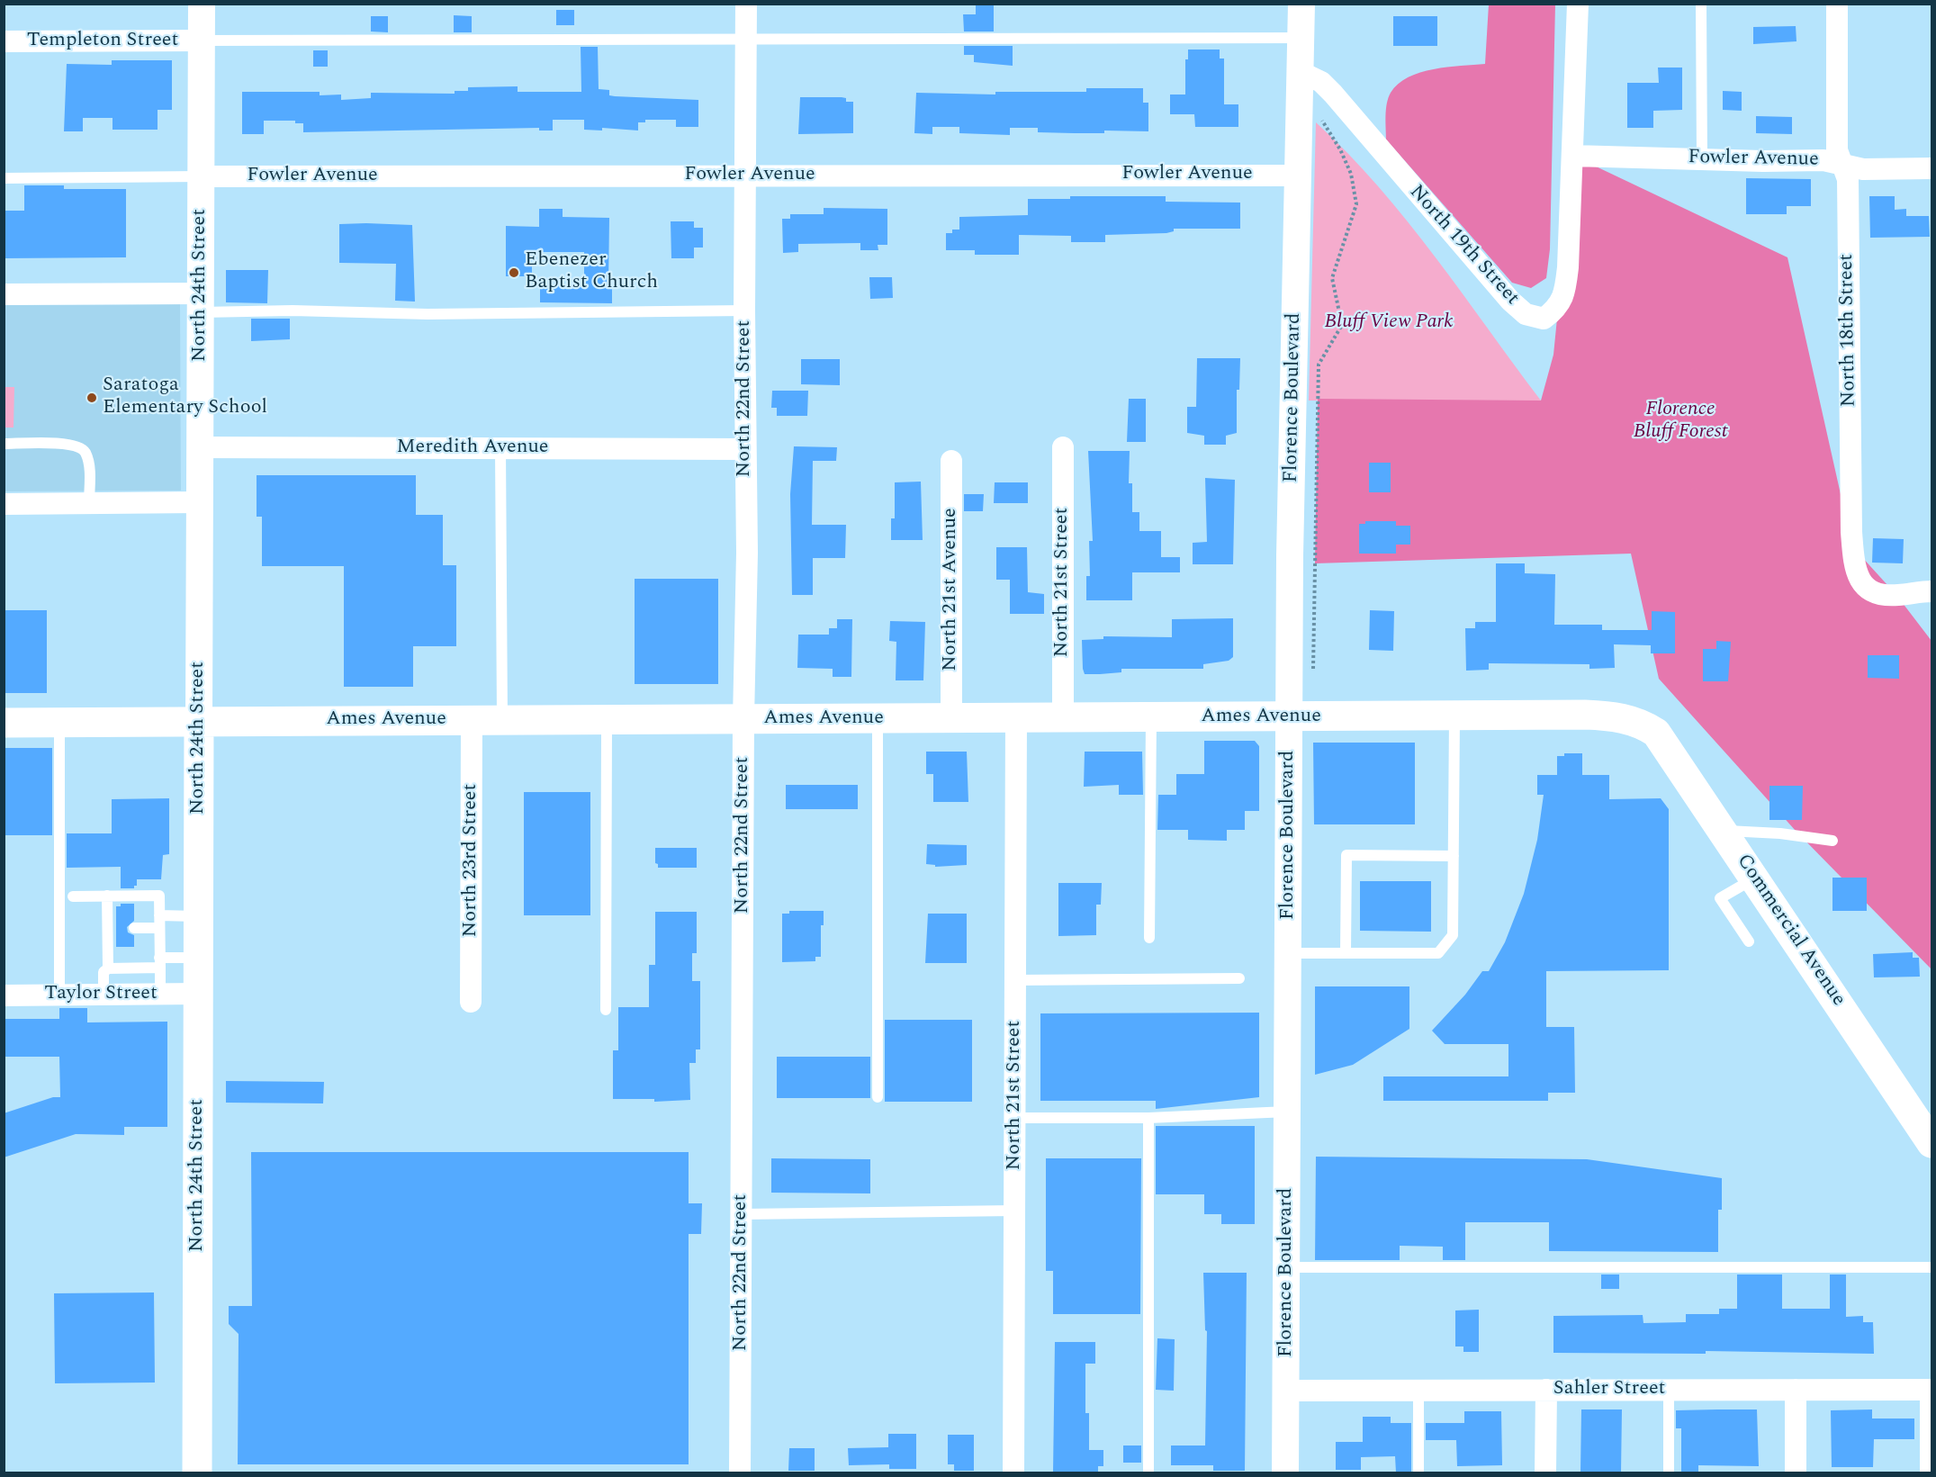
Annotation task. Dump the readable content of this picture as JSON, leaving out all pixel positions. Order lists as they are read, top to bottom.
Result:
{
  "streets": {
    "main road": ["North 24th Street", "Ames Avenue", "Commercial Avenue"],
    "street": [
      "Templeton Street",
      "Fowler Avenue",
      "North 19th Street",
      "North 18th Street",
      "Florence Boulevard",
      "North 22nd Street",
      "Meredith Avenue",
      "North 21st Street",
      "North 21st Avenue",
      "North 23rd Street",
      "Taylor Street",
      "Sahler Street"
    ]
  },
  "crossings": [
    ["Templeton Street", "North 24th Street"],
    ["Fowler Avenue", "North 19th Street"],
    ["Fowler Avenue", "North 24th Street"],
    ["Fowler Avenue", "North 18th Street"],
    ["Fowler Avenue", "Florence Boulevard"],
    ["Fowler Avenue", "North 22nd Street"],
    ["North 19th Street", "Florence Boulevard"],
    ["North 24th Street", "Meredith Avenue"],
    ["North 24th Street", "Ames Avenue"],
    ["North 24th Street", "Taylor Street"],
    ["Florence Boulevard", "Ames Avenue"],
    ["Florence Boulevard", "Sahler Street"],
    ["North 22nd Street", "Meredith Avenue"],
    ["North 22nd Street", "Ames Avenue"],
    ["North 21st Street", "Ames Avenue"],
    ["North 21st Avenue", "Ames Avenue"],
    ["Ames Avenue", "North 23rd Street"],
    ["Ames Avenue", "Commercial Avenue"]
  ],
  "parks": ["Bluff View Park", "Florence Bluff Forest"],
  "places": ["Ebenezer Baptist Church", "Saratoga Elementary School"]
}
